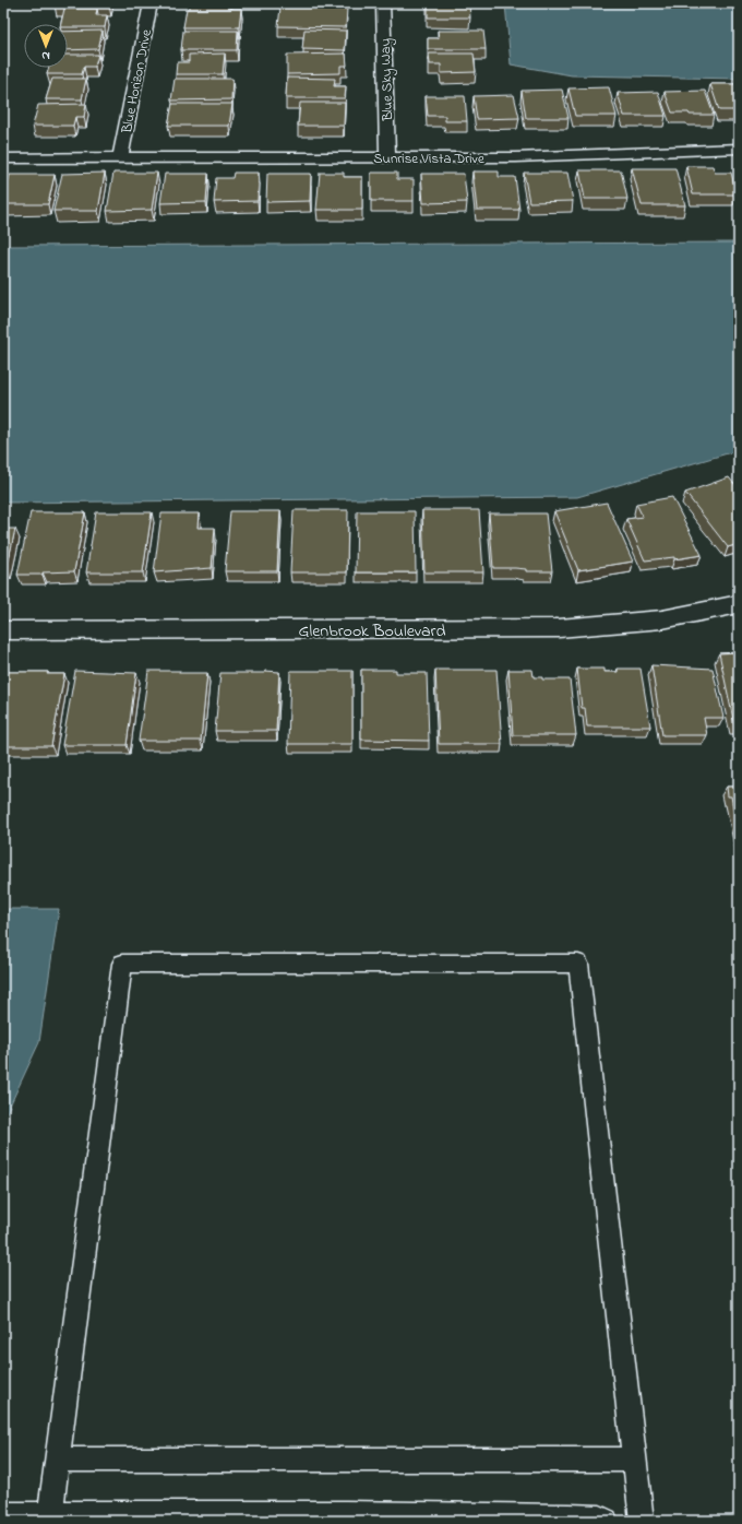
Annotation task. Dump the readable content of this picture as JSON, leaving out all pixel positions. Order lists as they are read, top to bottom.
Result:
{
  "streets": {
    "street": [
      "Blue Sky Way",
      "Blue Horizon Drive",
      "Sunrise Vista Drive",
      "Glenbrook Boulevard"
    ]
  },
  "crossings": [
    ["Blue Sky Way", "Sunrise Vista Drive"],
    ["Blue Horizon Drive", "Sunrise Vista Drive"]
  ],
  "north": "bottom"
}
